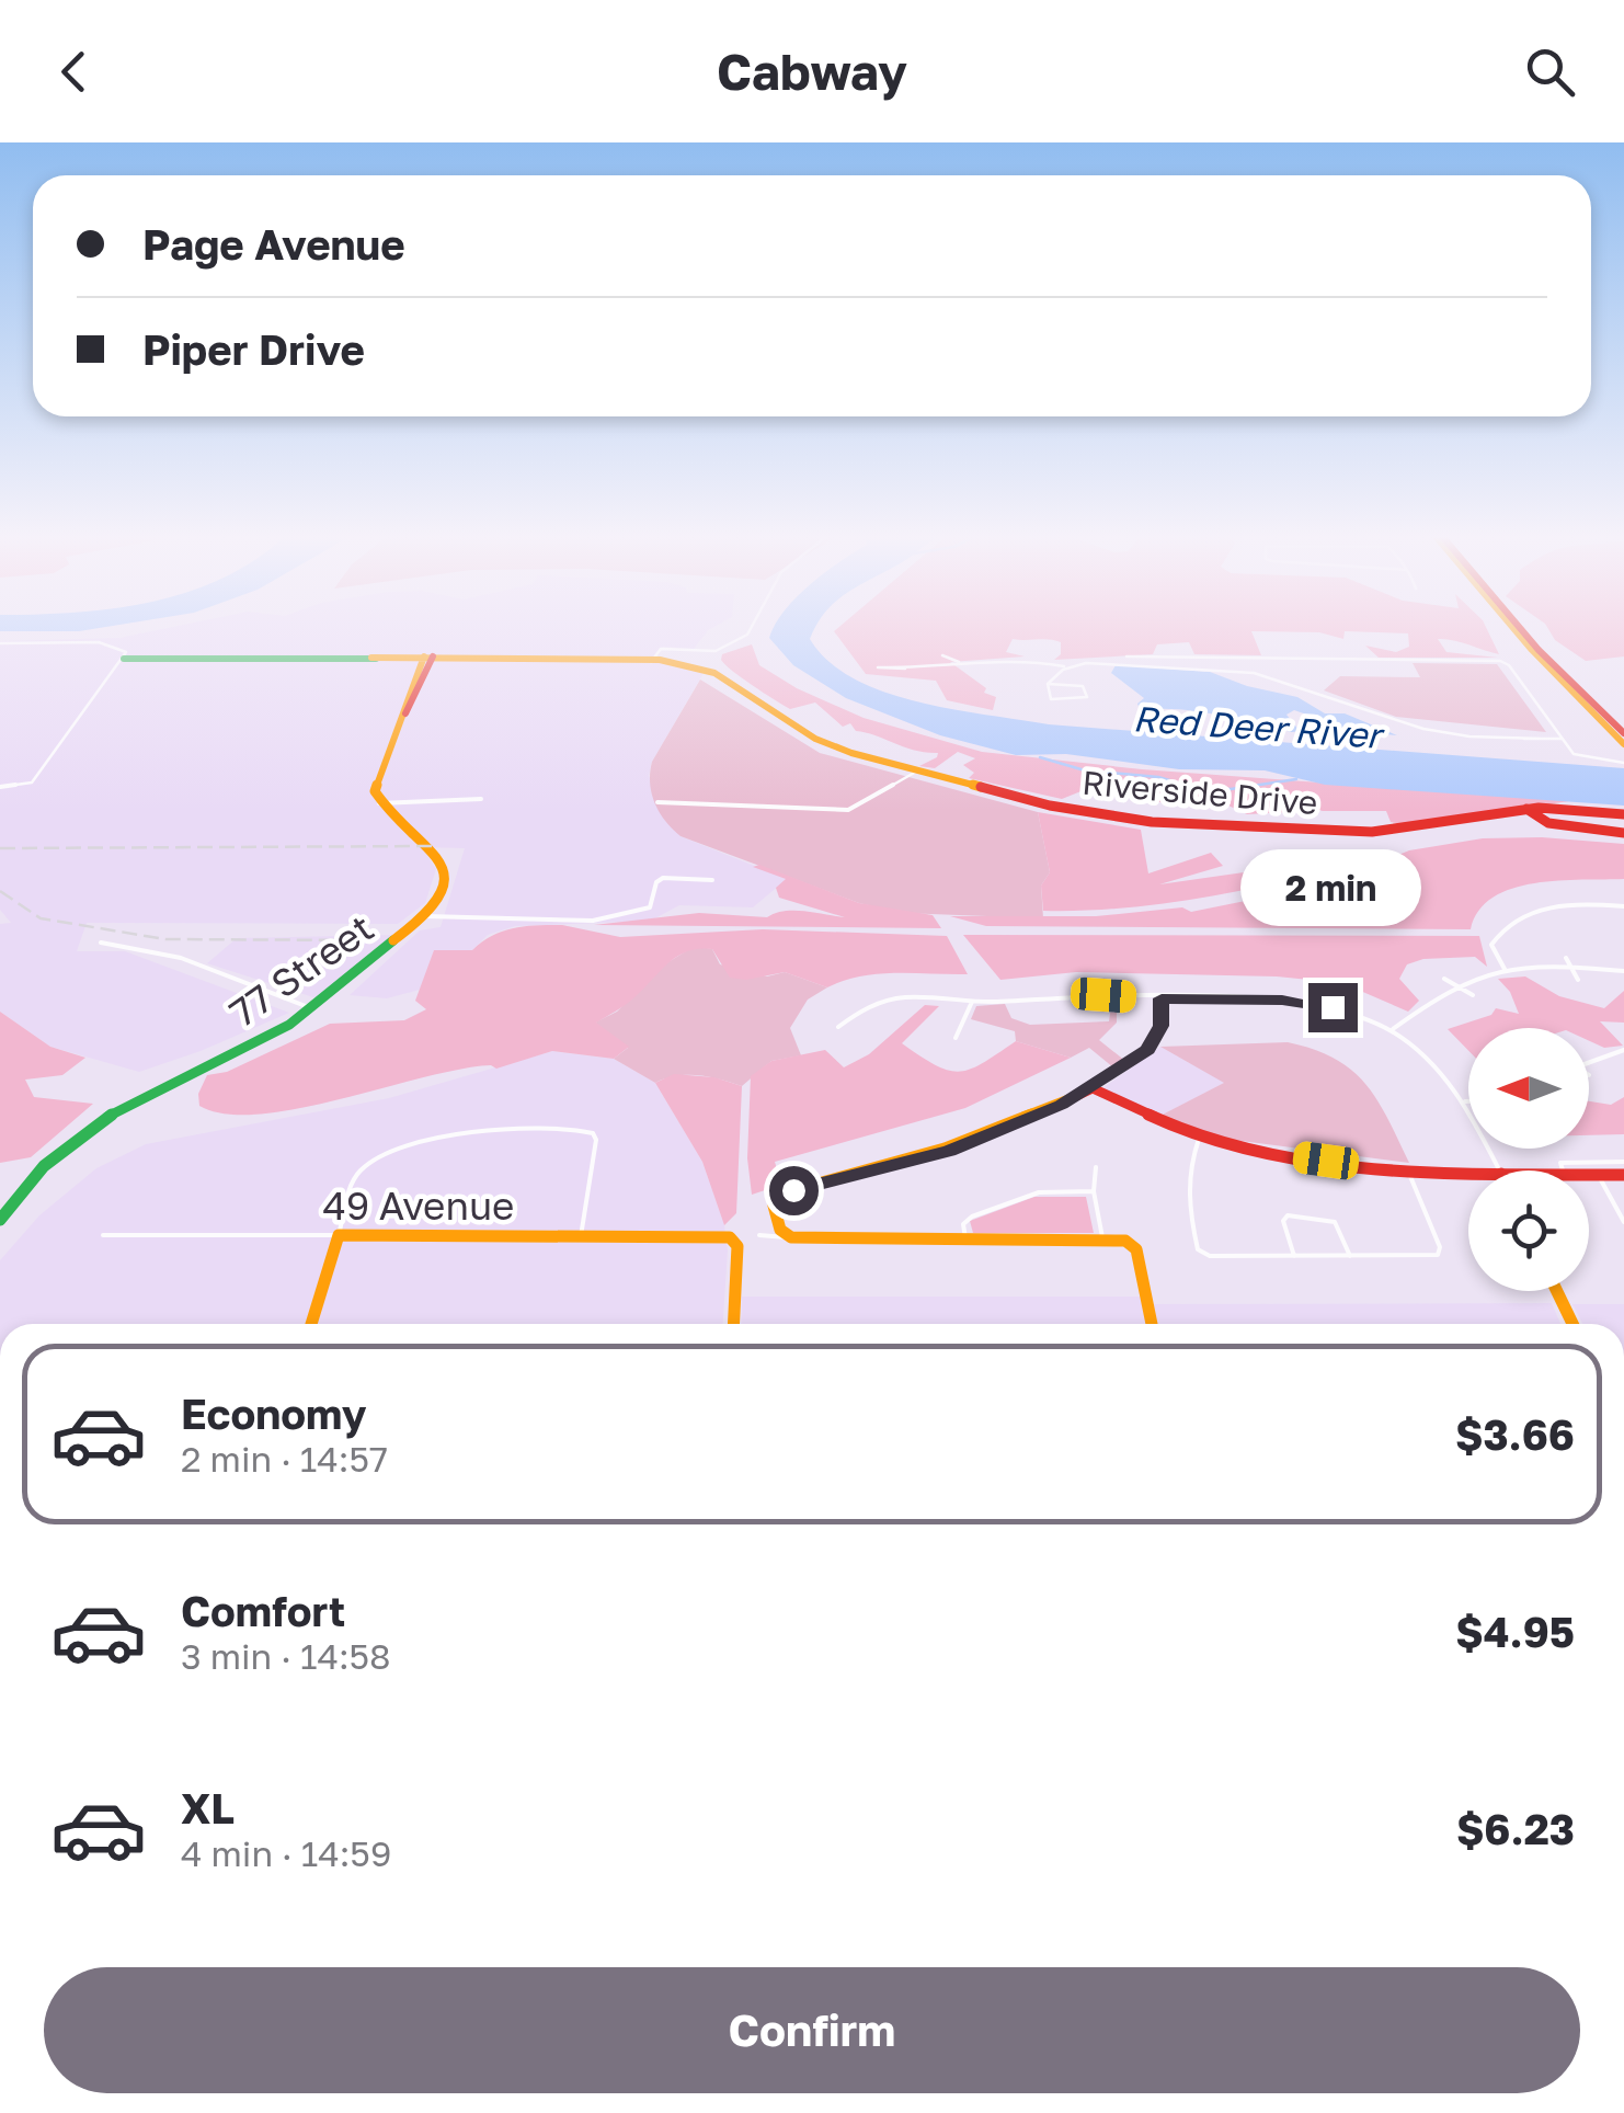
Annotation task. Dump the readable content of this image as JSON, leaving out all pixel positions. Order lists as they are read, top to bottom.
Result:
{
  "streets": {
    "main road": ["Riverside Drive", "77 Street", "49 Avenue"]
  },
  "water": ["Red Deer River"],
  "north": "left",
  "page": {
    "header": "Cabway",
    "banner": ["Page Avenue", "Piper Drive"],
    "bubble": "2 min",
    "list": [
      {
        "name": "Economy",
        "note": "2 min · 14:57",
        "value": "$3.66"
      },
      {
        "name": "Comfort",
        "note": "3 min · 14:58",
        "value": "$4.95"
      },
      {
        "name": "XL",
        "note": "4 min · 14:59",
        "value": "$6.23"
      }
    ],
    "buttons": "Confirm"
  }
}
